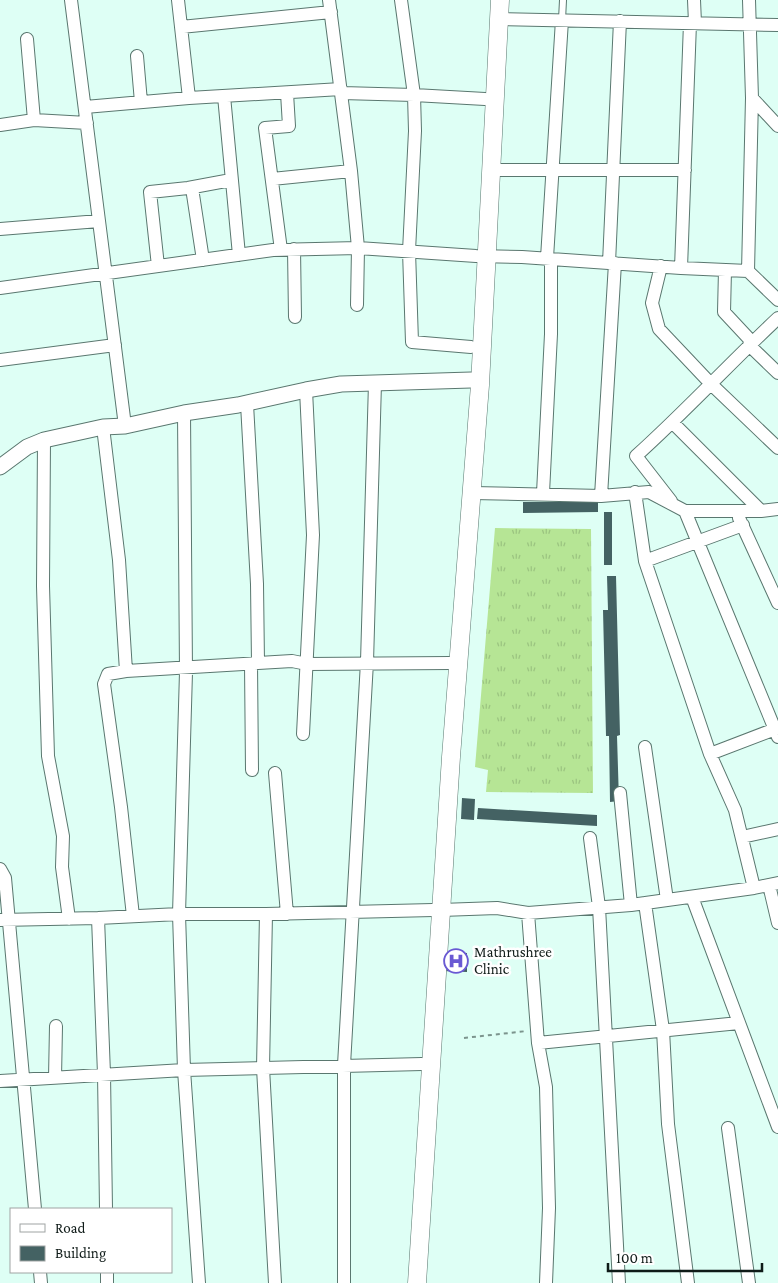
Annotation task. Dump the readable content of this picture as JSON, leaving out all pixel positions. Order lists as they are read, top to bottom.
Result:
{
  "places": {
    "hospital": ["Mathrushree Clinic"]
  },
  "legend": ["Road", "Building"],
  "scale_bar": "100 m"
}
